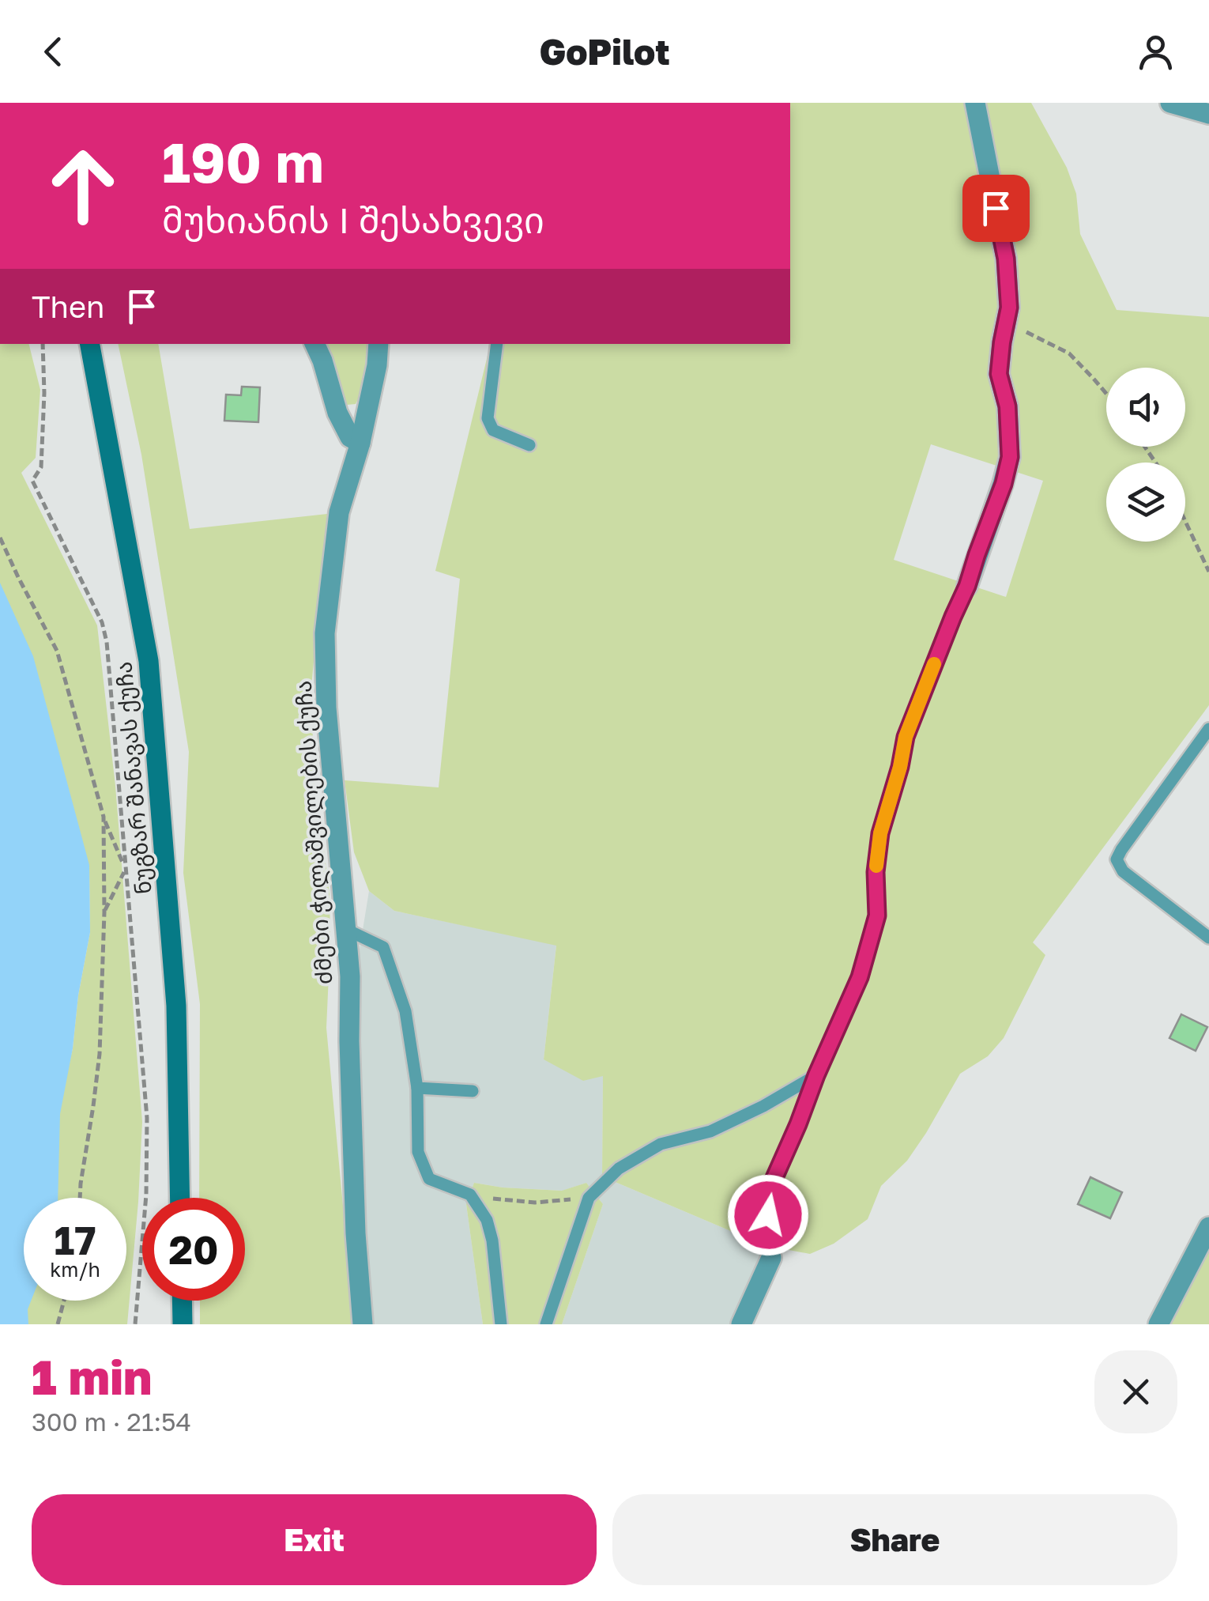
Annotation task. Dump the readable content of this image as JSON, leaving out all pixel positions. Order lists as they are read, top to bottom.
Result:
{
  "streets": {
    "main road": ["ნუგზარ შანავას ქუჩა"],
    "street": ["ძმები ჭილაშვილების ქუჩა"]
  },
  "page": {
    "header": "GoPilot",
    "turn": ["190 m", "მუხიანის I შესახვევი"],
    "then": "Then",
    "speed": "17 km/h",
    "limit": "20",
    "heading": ["1 min", "300 m · 21:54"],
    "buttons": ["Exit", "Share"]
  }
}
